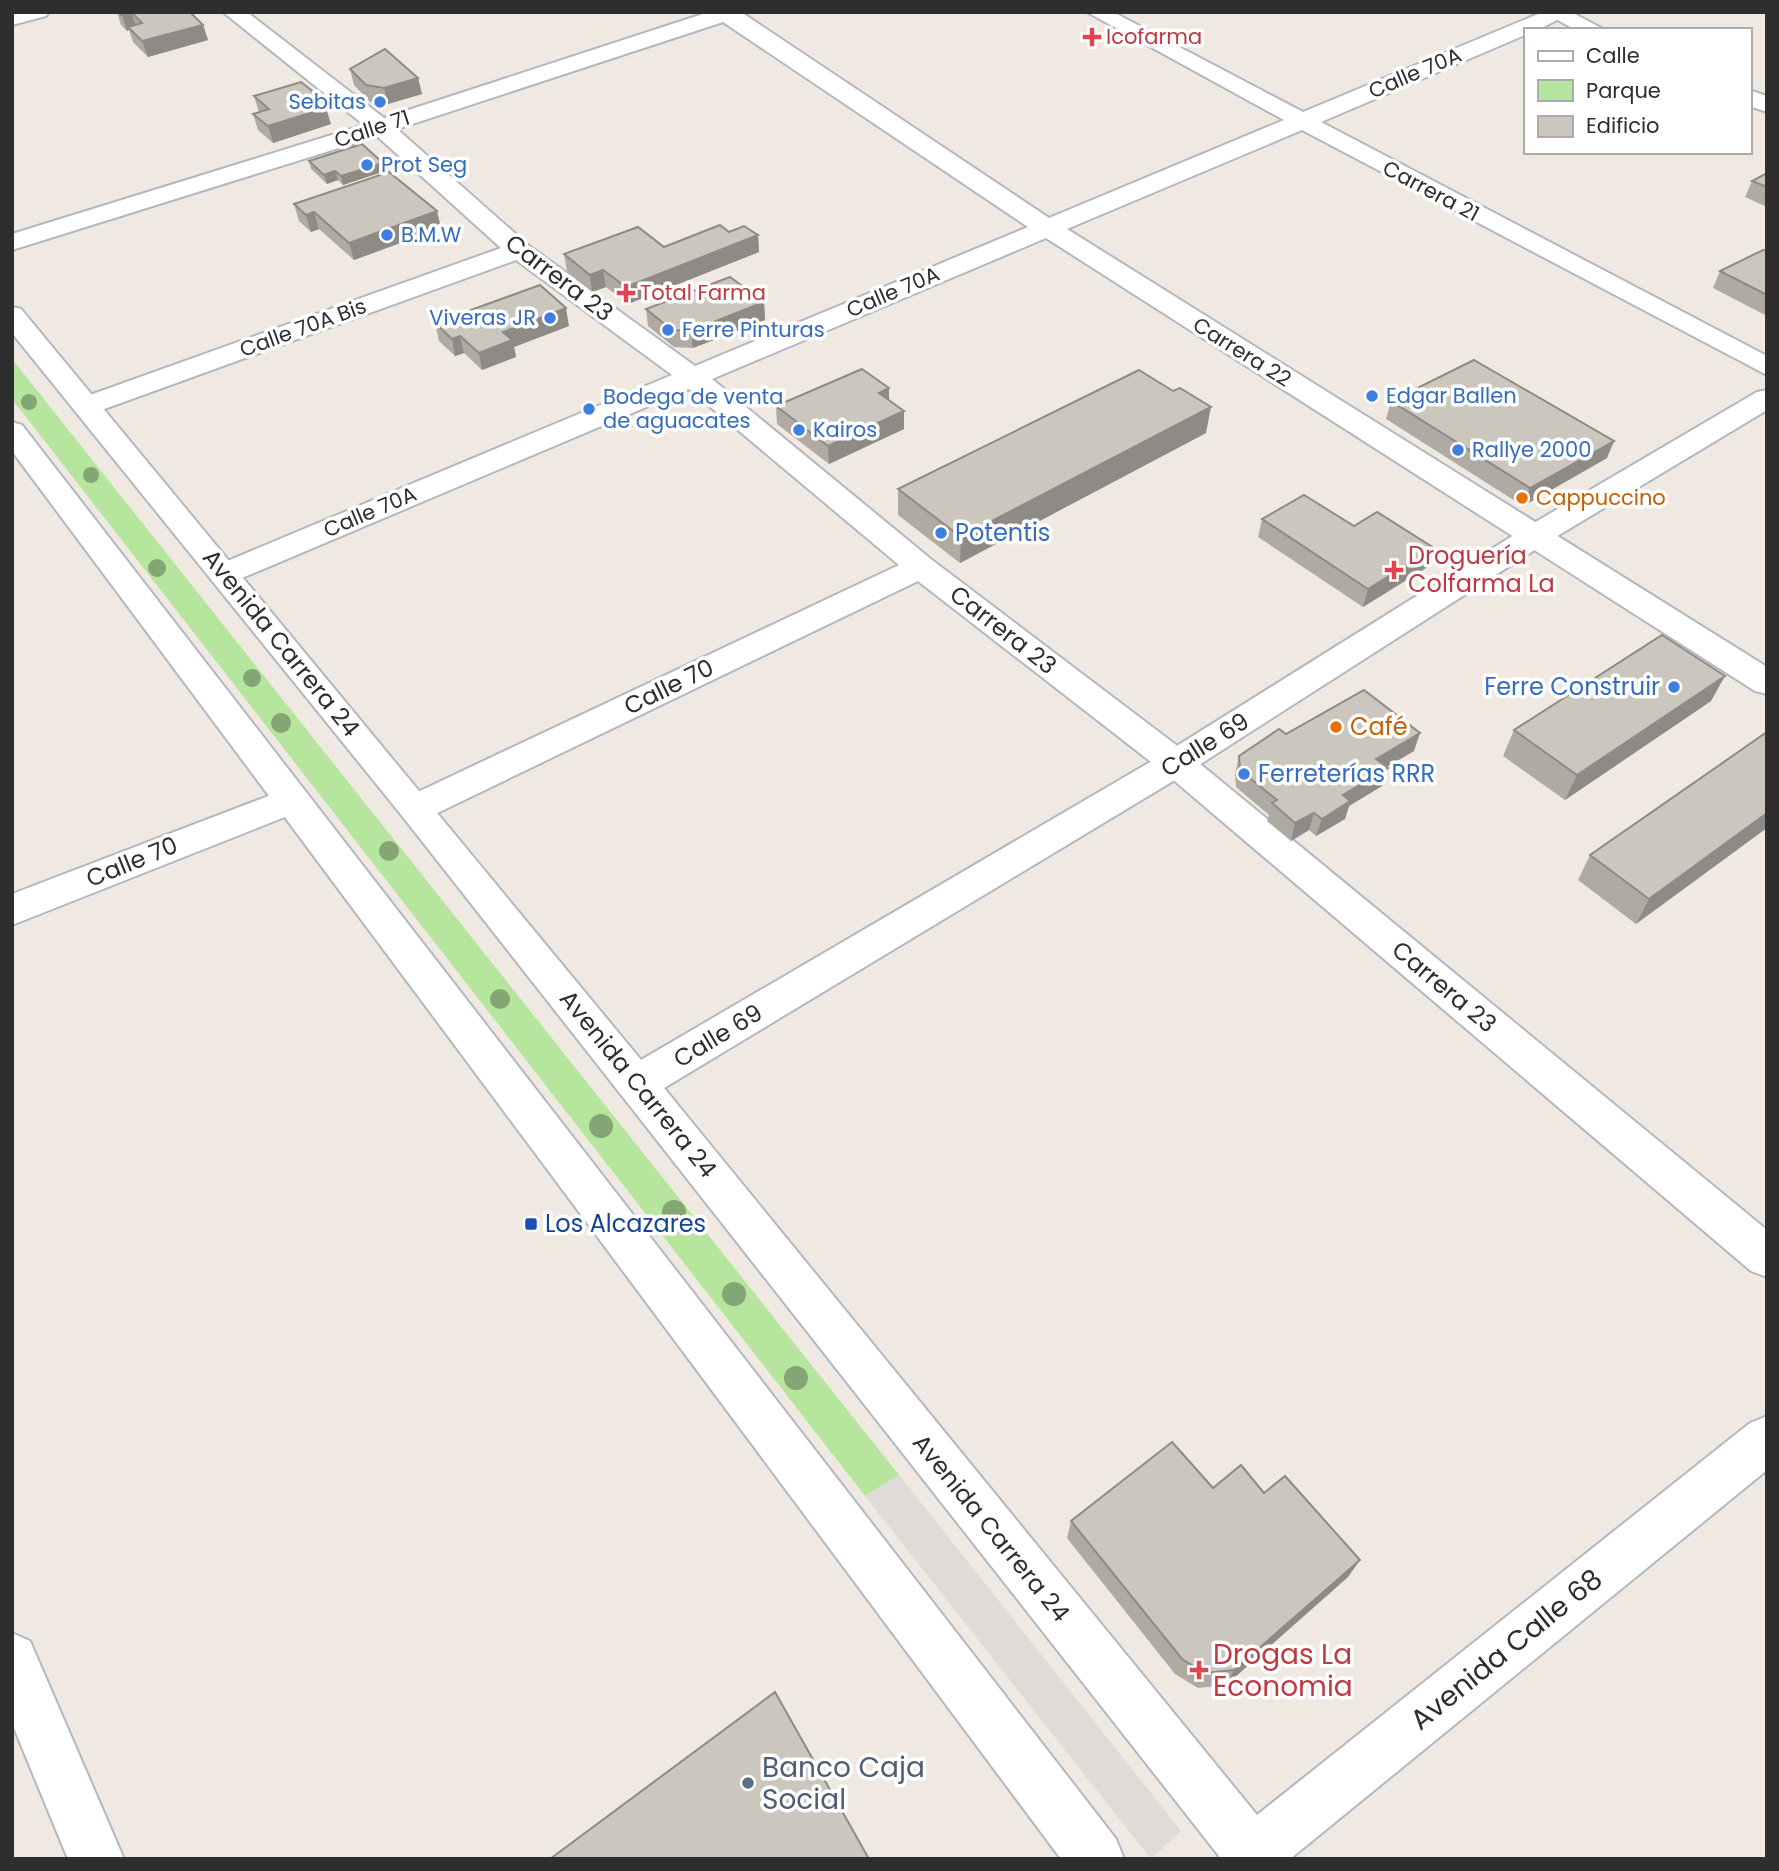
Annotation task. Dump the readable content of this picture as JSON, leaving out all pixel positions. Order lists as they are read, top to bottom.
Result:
{
  "streets": {
    "street": [
      "Calle 70A",
      "Calle 71",
      "Carrera 21",
      "Carrera 23",
      "Calle 70A Bis",
      "Carrera 22",
      "Avenida Carrera 24",
      "Calle 70",
      "Calle 69",
      "Avenida Calle 68"
    ]
  },
  "crossings": [
    ["Calle 70A", "Carrera 21"],
    ["Calle 70A", "Carrera 23"],
    ["Calle 70A", "Carrera 22"],
    ["Calle 70A", "Avenida Carrera 24"],
    ["Calle 71", "Carrera 23"],
    ["Calle 71", "Carrera 22"],
    ["Carrera 23", "Calle 70A Bis"],
    ["Carrera 23", "Calle 70"],
    ["Carrera 23", "Calle 69"],
    ["Calle 70A Bis", "Avenida Carrera 24"],
    ["Carrera 22", "Calle 69"],
    ["Avenida Carrera 24", "Calle 70"],
    ["Avenida Carrera 24", "Calle 69"],
    ["Avenida Carrera 24", "Avenida Calle 68"]
  ],
  "places": {
    "health": [
      "Icofarma",
      "Total Farma",
      "Droguería Colfarma La",
      "Drogas La Economia"
    ],
    "other": [
      "Sebitas",
      "Prot Seg",
      "B.M.W",
      "Viveras JR",
      "Ferre Pinturas",
      "Edgar Ballen",
      "Bodega de venta de aguacates",
      "Kairos",
      "Rallye 2000",
      "Cappuccino",
      "Potentis",
      "Ferre Construir",
      "Café",
      "Ferreterías RRR",
      "Banco Caja Social"
    ],
    "transit": ["Los Alcazares"]
  },
  "legend": ["Calle", "Parque", "Edificio"]
}
